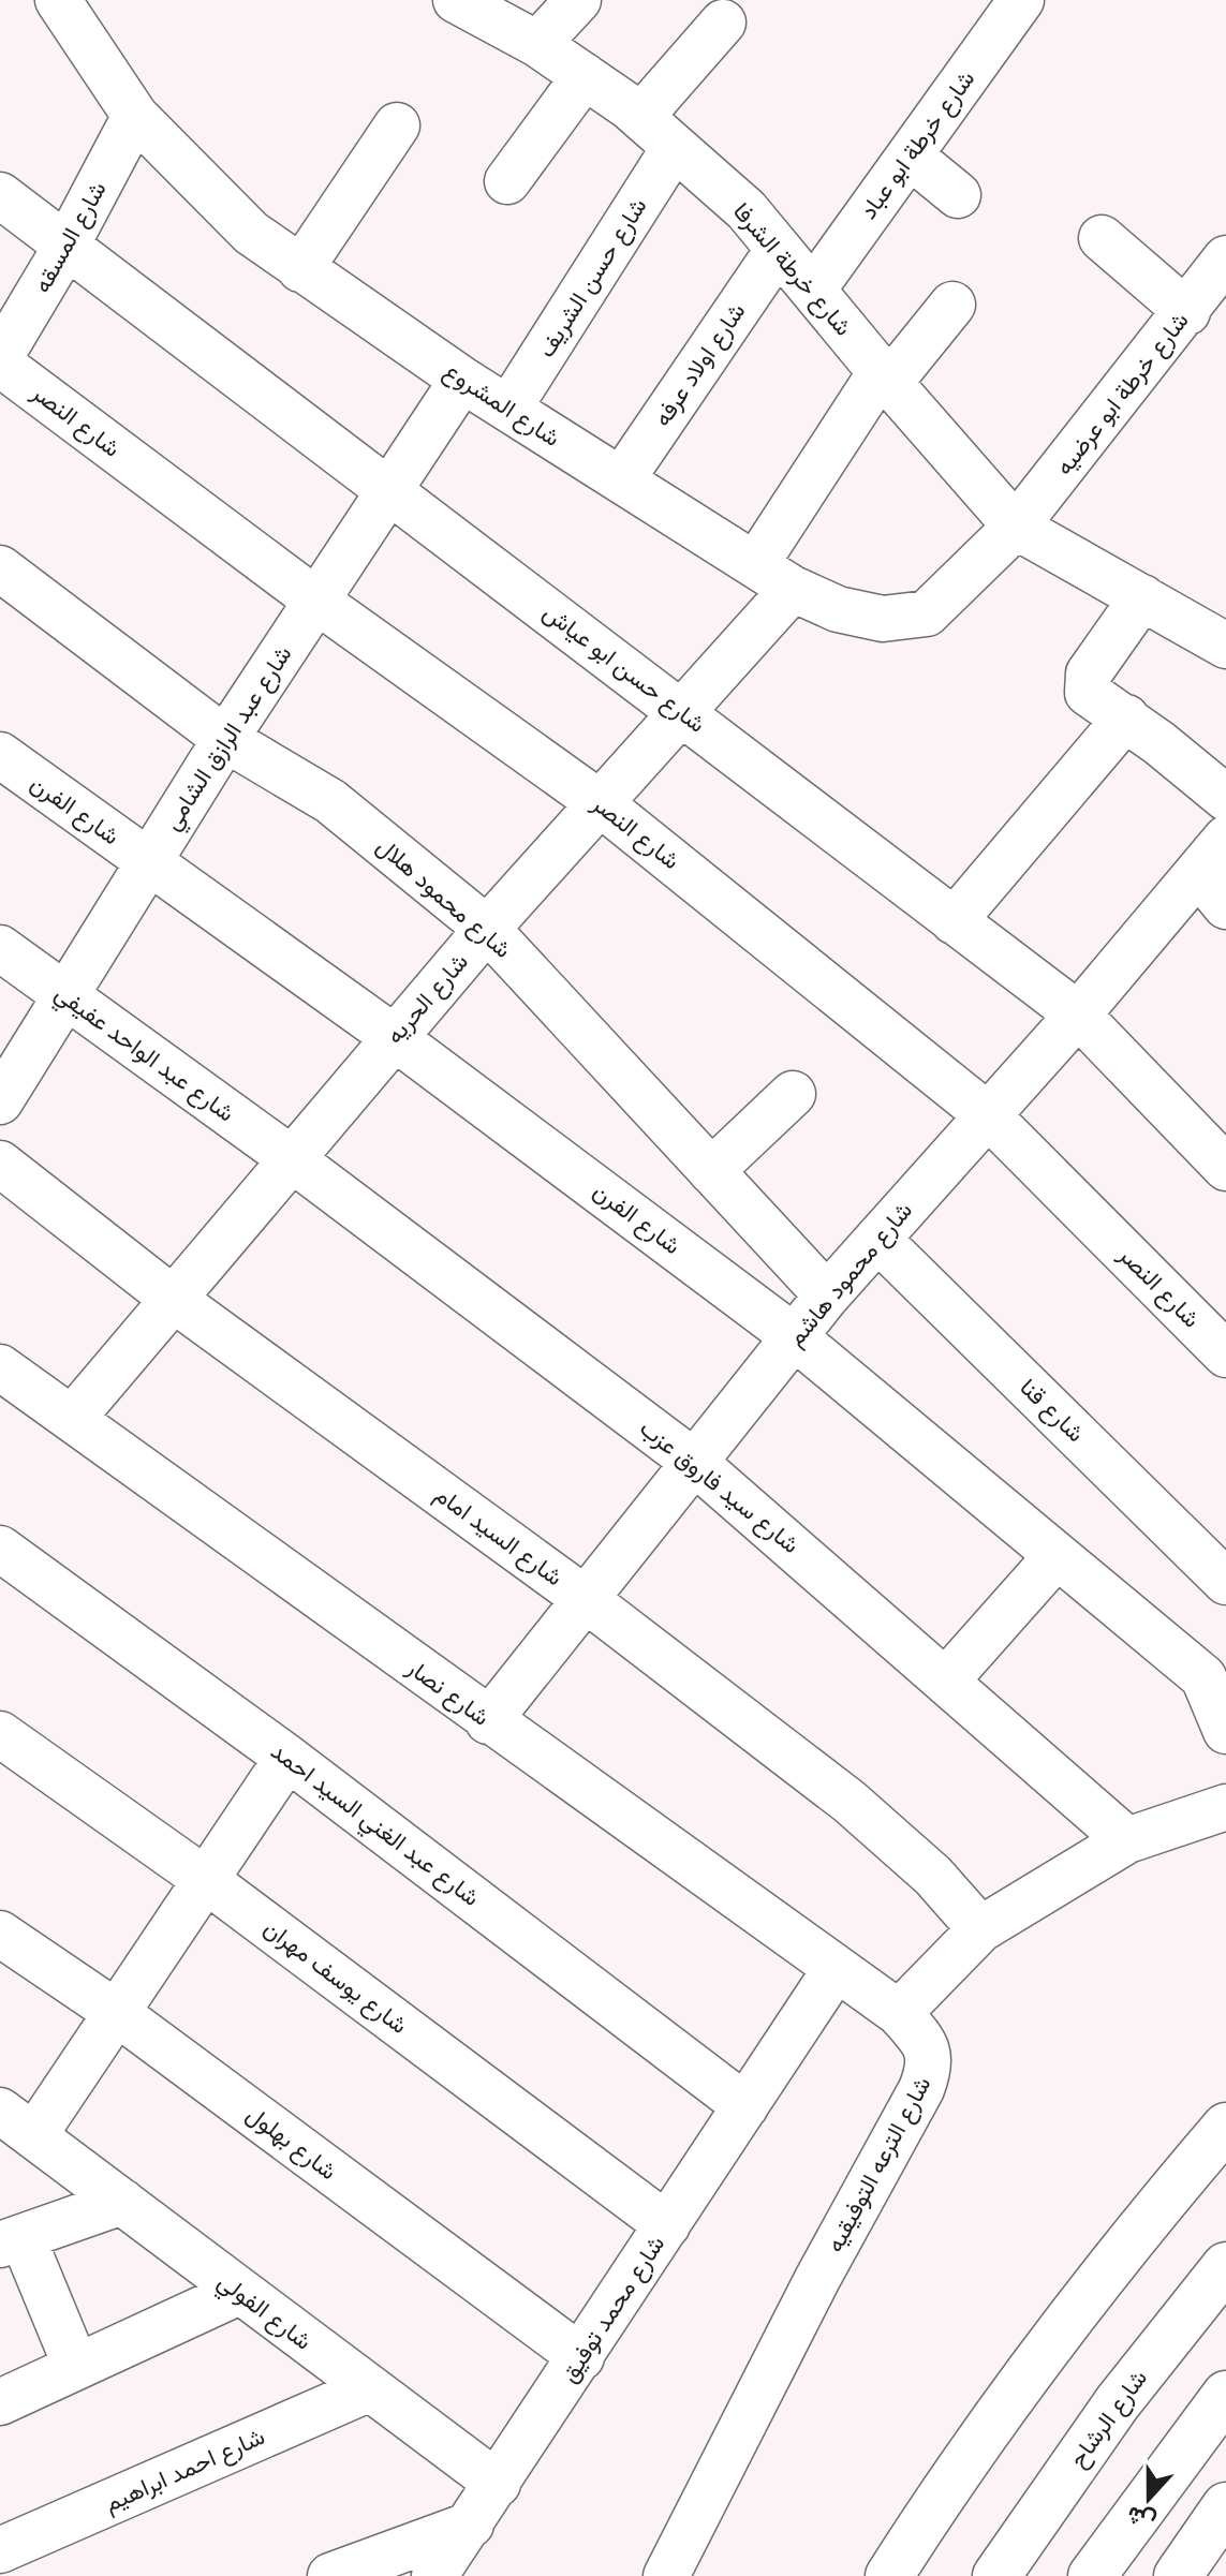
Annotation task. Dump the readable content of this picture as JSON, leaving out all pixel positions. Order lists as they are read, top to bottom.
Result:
{
  "streets": {
    "street": [
      "شارع خرطة ابو عباد",
      "شارع المسقه",
      "شارع خرطة الشرفا",
      "شارع حسن الشريف",
      "شارع اولاد عرفه",
      "شارع خرطة ابو عرضيه",
      "شارع المشروع",
      "شارع النصر",
      "شارع حسن ابو عياش",
      "شارع عبد الرازق الشامي",
      "شارع الفرن",
      "شارع محمود هلال",
      "شارع الحريه",
      "شارع عبد الواحد عفيفي",
      "شارع محمود هاشم",
      "شارع قنا",
      "شارع سيد فاروق عزب",
      "شارع السيد امام",
      "شارع نصار",
      "شارع عبد الغني السيد احمد",
      "شارع يوسف مهران",
      "شارع بهلول",
      "شارع الترعه التوفيقيه",
      "شارع محمد توفيق",
      "شارع الفولي",
      "شارع الرشاح",
      "شارع احمد ابراهيم"
    ]
  },
  "crossings": [
    ["شارع خرطة ابو عباد", "شارع خرطة الشرفا"],
    ["شارع المسقه", "شارع المشروع"],
    ["شارع المسقه", "شارع النصر"],
    ["شارع المسقه", "شارع حسن ابو عياش"],
    ["شارع خرطة الشرفا", "شارع حسن الشريف"],
    ["شارع خرطة الشرفا", "شارع اولاد عرفه"],
    ["شارع خرطة الشرفا", "شارع خرطة ابو عرضيه"],
    ["شارع خرطة الشرفا", "شارع المشروع"],
    ["شارع خرطة الشرفا", "شارع الحريه"],
    ["شارع حسن الشريف", "شارع المشروع"],
    ["شارع اولاد عرفه", "شارع المشروع"],
    ["شارع خرطة ابو عرضيه", "شارع المشروع"],
    ["شارع المشروع", "شارع عبد الرازق الشامي"],
    ["شارع المشروع", "شارع الحريه"],
    ["شارع النصر", "شارع عبد الرازق الشامي"],
    ["شارع النصر", "شارع الحريه"],
    ["شارع النصر", "شارع محمود هاشم"],
    ["شارع حسن ابو عياش", "شارع عبد الرازق الشامي"],
    ["شارع حسن ابو عياش", "شارع الحريه"],
    ["شارع حسن ابو عياش", "شارع محمود هاشم"],
    ["شارع عبد الرازق الشامي", "شارع الفرن"],
    ["شارع عبد الرازق الشامي", "شارع محمود هلال"],
    ["شارع عبد الرازق الشامي", "شارع عبد الواحد عفيفي"],
    ["شارع الفرن", "شارع الحريه"],
    ["شارع الفرن", "شارع محمود هاشم"],
    ["شارع محمود هلال", "شارع الحريه"],
    ["شارع محمود هلال", "شارع محمود هاشم"],
    ["شارع الحريه", "شارع عبد الواحد عفيفي"],
    ["شارع الحريه", "شارع سيد فاروق عزب"],
    ["شارع الحريه", "شارع السيد امام"],
    ["شارع الحريه", "شارع نصار"],
    ["شارع عبد الواحد عفيفي", "شارع سيد فاروق عزب"],
    ["شارع محمود هاشم", "شارع قنا"],
    ["شارع محمود هاشم", "شارع سيد فاروق عزب"],
    ["شارع محمود هاشم", "شارع السيد امام"],
    ["شارع محمود هاشم", "شارع نصار"],
    ["شارع نصار", "شارع الترعه التوفيقيه"],
    ["شارع نصار", "شارع محمد توفيق"],
    ["شارع عبد الغني السيد احمد", "شارع محمد توفيق"],
    ["شارع عبد الغني السيد احمد", "شارع الفولي"],
    ["شارع يوسف مهران", "شارع محمد توفيق"],
    ["شارع يوسف مهران", "شارع الفولي"],
    ["شارع بهلول", "شارع محمد توفيق"],
    ["شارع بهلول", "شارع الفولي"],
    ["شارع محمد توفيق", "شارع الفولي"],
    ["شارع الفولي", "شارع احمد ابراهيم"]
  ],
  "north": "bottom"
}
